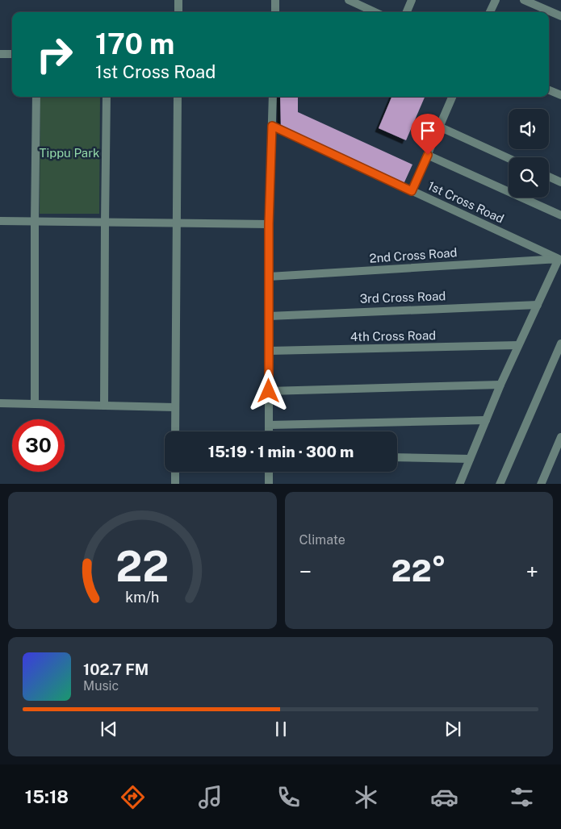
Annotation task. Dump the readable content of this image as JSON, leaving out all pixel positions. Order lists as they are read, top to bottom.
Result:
{
  "streets": {
    "street": [
      "1st Cross Road",
      "2nd Cross Road",
      "3rd Cross Road",
      "4th Cross Road"
    ]
  },
  "crossings": [
    ["1st Cross Road", "2nd Cross Road"]
  ],
  "parks": ["Tippu Park"],
  "page": {
    "turn": ["170 m", "1st Cross Road"],
    "limit": "30",
    "trip": "15:19 · 1 min · 300 m",
    "tile": "Climate",
    "heat": ["−", "22°", "+"],
    "song": ["102.7 FM", "Music"],
    "tabs": "15:18",
    "gauge": ["22", "km/h"]
  }
}
